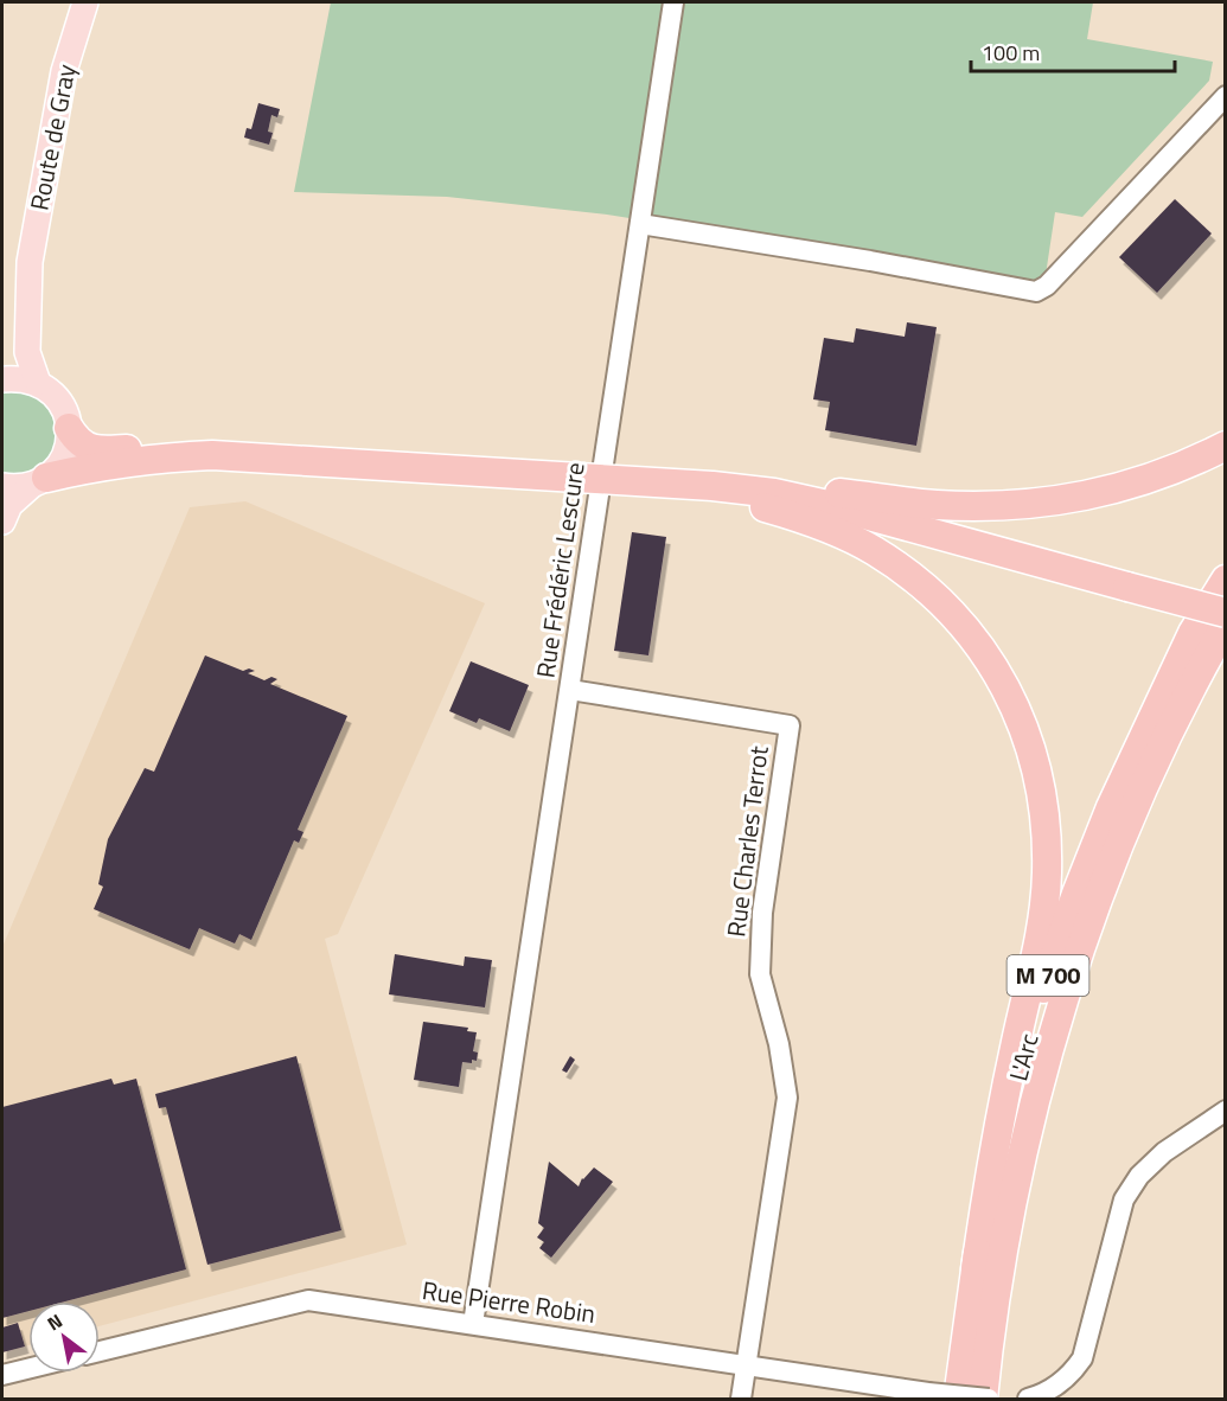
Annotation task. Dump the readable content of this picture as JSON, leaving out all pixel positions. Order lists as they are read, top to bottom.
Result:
{
  "streets": {
    "highway": ["M 700", "L'Arc"],
    "main road": ["Route de Gray"],
    "street": ["Rue Frédéric Lescure", "Rue Charles Terrot", "Rue Pierre Robin"]
  },
  "crossings": [
    ["Rue Frédéric Lescure", "Rue Charles Terrot"],
    ["Rue Frédéric Lescure", "Rue Pierre Robin"],
    ["Rue Charles Terrot", "Rue Pierre Robin"]
  ],
  "scale_bar": "100 m",
  "north": "top left"
}
